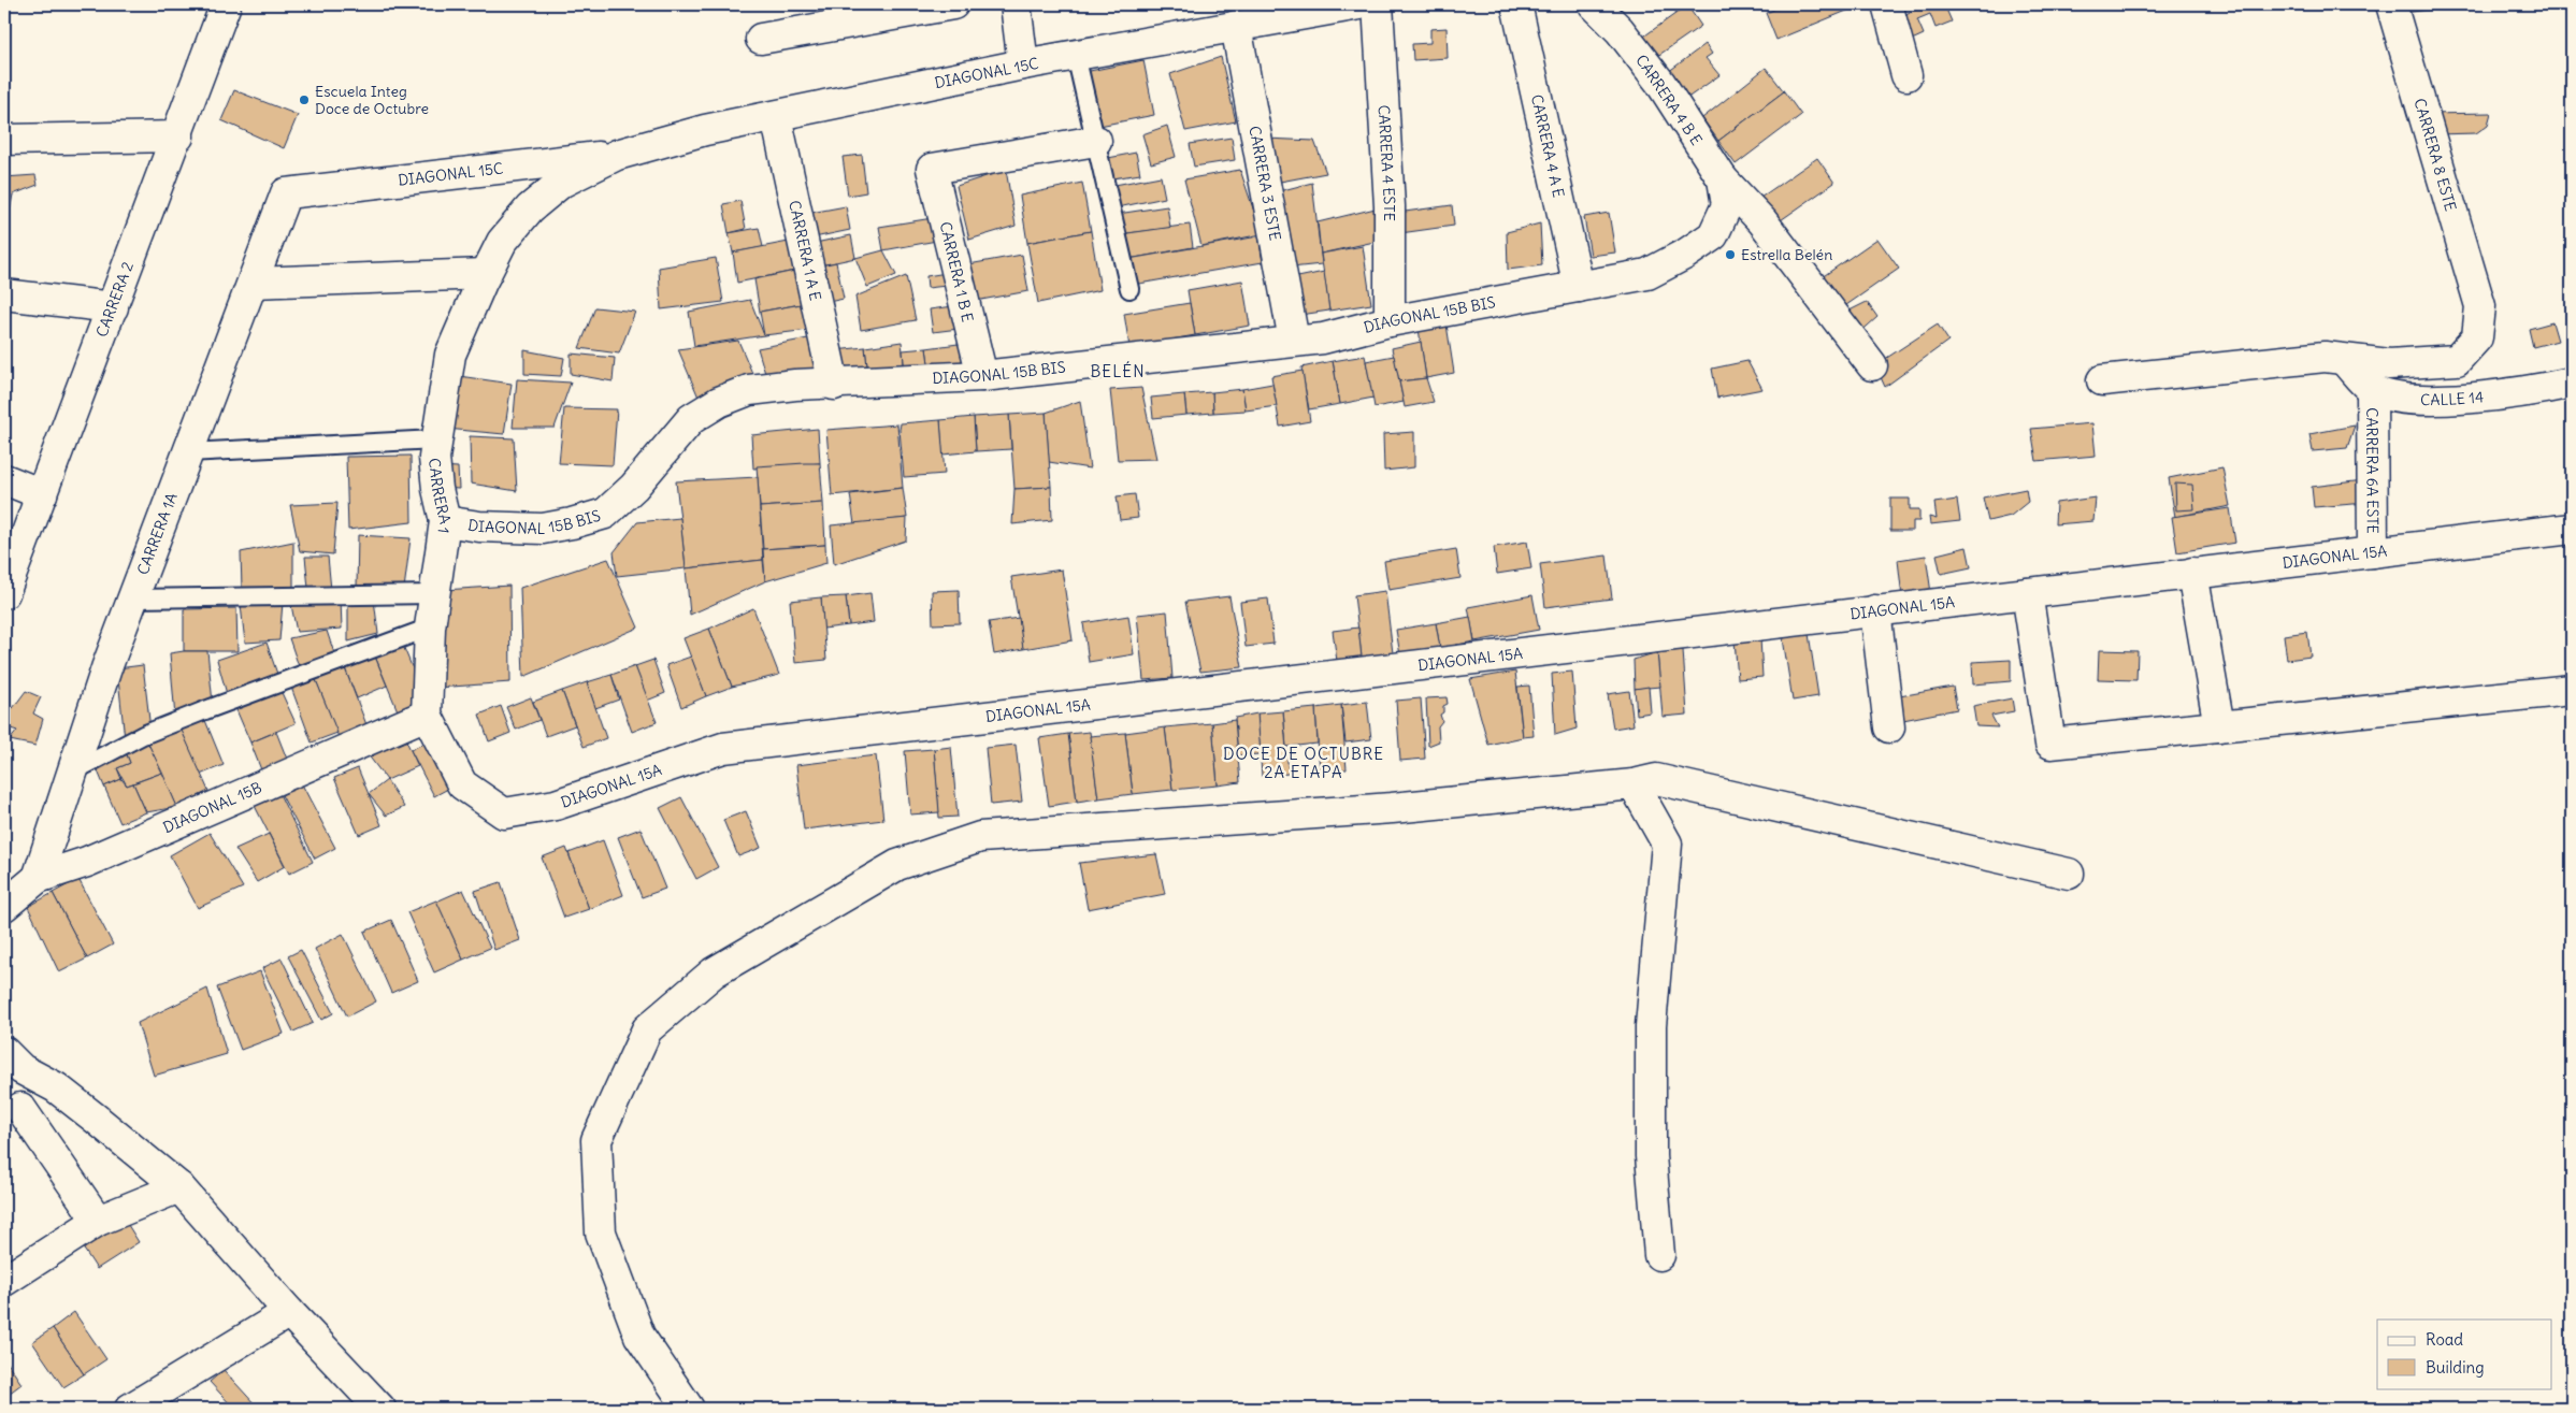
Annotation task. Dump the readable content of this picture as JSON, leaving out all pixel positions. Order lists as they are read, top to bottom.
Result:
{
  "streets": {
    "street": [
      "DIAGONAL 15C",
      "CARRERA 4 B E",
      "CARRERA 4 A E",
      "CARRERA 8 ESTE",
      "CARRERA 4 ESTE",
      "CARRERA 3 ESTE",
      "CARRERA 1 A E",
      "CARRERA 1 B E",
      "CARRERA 2",
      "DIAGONAL 15B BIS",
      "CALLE 14",
      "CARRERA 6A ESTE",
      "CARRERA 1",
      "CARRERA 1A",
      "DIAGONAL 15A",
      "DIAGONAL 15B"
    ]
  },
  "crossings": [
    ["DIAGONAL 15C", "CARRERA 3 ESTE"],
    ["DIAGONAL 15C", "CARRERA 1 A E"],
    ["DIAGONAL 15C", "CARRERA 1"],
    ["DIAGONAL 15C", "CARRERA 1A"],
    ["CARRERA 4 B E", "DIAGONAL 15B BIS"],
    ["CARRERA 4 A E", "DIAGONAL 15B BIS"],
    ["CARRERA 4 ESTE", "DIAGONAL 15B BIS"],
    ["CARRERA 3 ESTE", "DIAGONAL 15B BIS"],
    ["CARRERA 1 A E", "DIAGONAL 15B BIS"],
    ["CARRERA 1 B E", "DIAGONAL 15B BIS"],
    ["DIAGONAL 15B BIS", "CARRERA 1"],
    ["CALLE 14", "CARRERA 6A ESTE"],
    ["CARRERA 6A ESTE", "DIAGONAL 15A"],
    ["CARRERA 1", "DIAGONAL 15A"],
    ["CARRERA 1", "DIAGONAL 15B"],
    ["CARRERA 1A", "DIAGONAL 15B"],
    ["DIAGONAL 15A", "DIAGONAL 15B"]
  ],
  "districts": ["BELÉN", "DOCE DE OCTUBRE 2A ETAPA"],
  "places": ["Escuela Integ Doce de Octubre", "Estrella Belén"],
  "legend": ["Road", "Building"]
}
